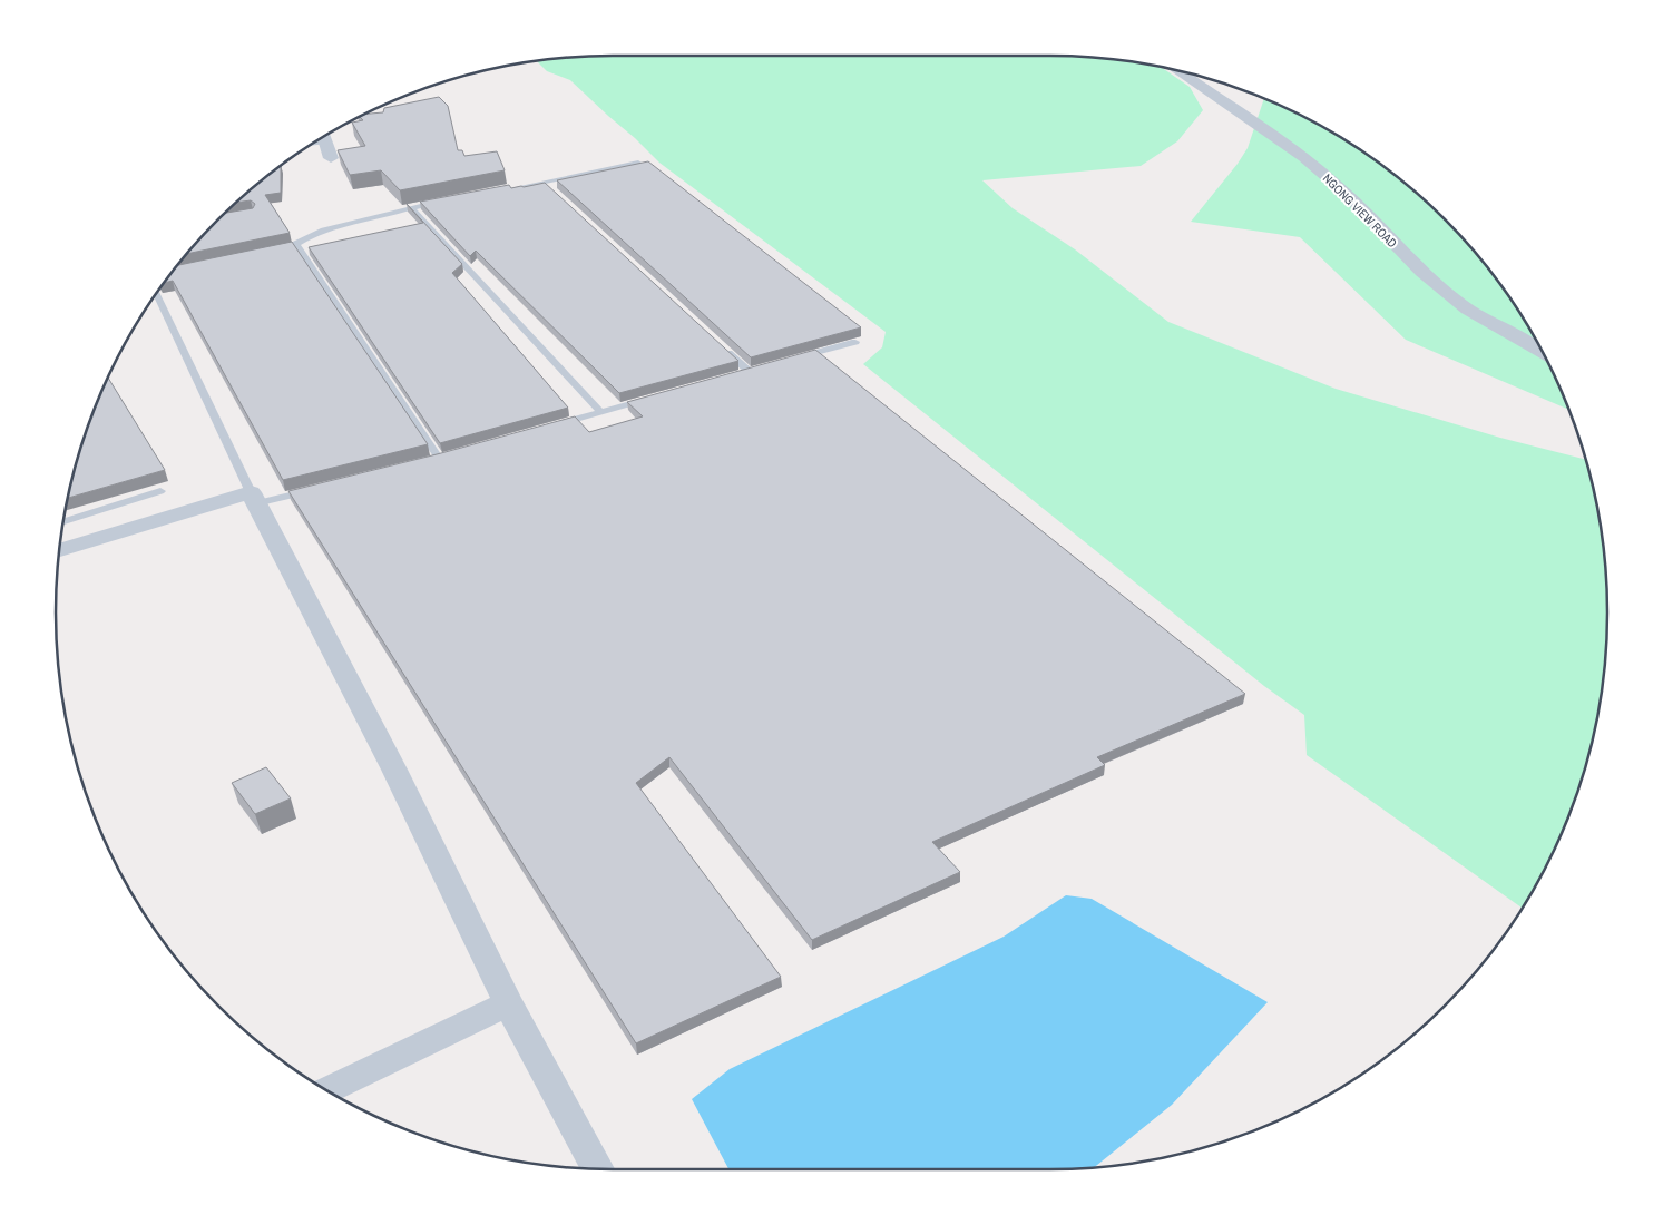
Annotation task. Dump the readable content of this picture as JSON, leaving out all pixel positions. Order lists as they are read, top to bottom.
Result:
{
  "streets": {
    "street": ["NGONG VIEW ROAD"]
  }
}
